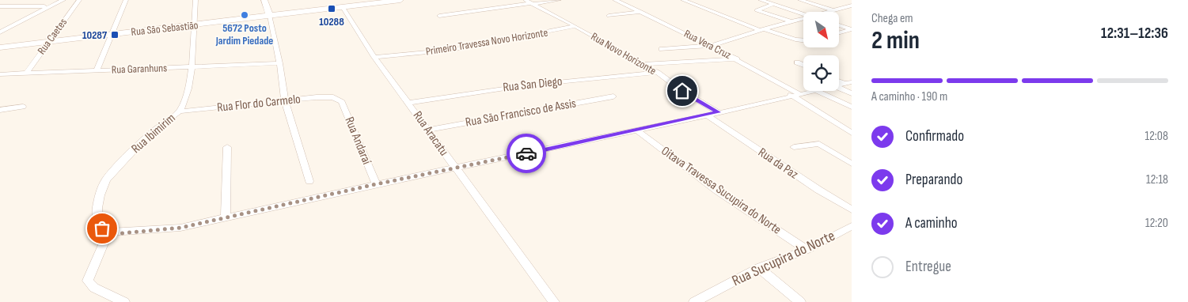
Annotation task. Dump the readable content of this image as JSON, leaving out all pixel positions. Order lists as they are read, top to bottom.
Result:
{
  "streets": {
    "street": [
      "Rua São Sebastião",
      "Rua Caetes",
      "Primeiro Travessa Novo Horizonte",
      "Rua Vera Cruz",
      "Rua Novo Horizonte",
      "Rua Garanhuns",
      "Rua San Diego",
      "Rua Flor do Carmelo",
      "Rua São Francisco de Assis",
      "Rua Ibimirim",
      "Rua Aracatu",
      "Rua Andaraí",
      "Rua da Paz",
      "Oitava Travessa Sucupira do Norte",
      "Rua Sucupira do Norte"
    ]
  },
  "crossings": [
    ["Rua São Sebastião", "Rua Caetes"],
    ["Rua São Sebastião", "Rua Ibimirim"],
    ["Rua São Sebastião", "Rua Aracatu"],
    ["Rua Caetes", "Rua Garanhuns"],
    ["Primeiro Travessa Novo Horizonte", "Rua Novo Horizonte"],
    ["Primeiro Travessa Novo Horizonte", "Rua Aracatu"],
    ["Rua Novo Horizonte", "Rua San Diego"],
    ["Rua Garanhuns", "Rua Ibimirim"],
    ["Rua San Diego", "Rua Aracatu"],
    ["Rua Flor do Carmelo", "Rua Ibimirim"],
    ["Rua Flor do Carmelo", "Rua Andaraí"],
    ["Rua São Francisco de Assis", "Rua Aracatu"],
    ["Oitava Travessa Sucupira do Norte", "Rua Sucupira do Norte"]
  ],
  "places": {
    "transit": ["10288", "10287"],
    "other": ["5672 Posto Jardim Piedade"]
  },
  "north": "bottom right",
  "page": {
    "heading": ["2 min", "Chega em", "12:31–12:36"],
    "bar": "A caminho · 190 m",
    "list": [
      ["Confirmado", "12:08"],
      ["Preparando", "12:18"],
      ["A caminho", "12:20"],
      "Entregue"
    ]
  }
}
